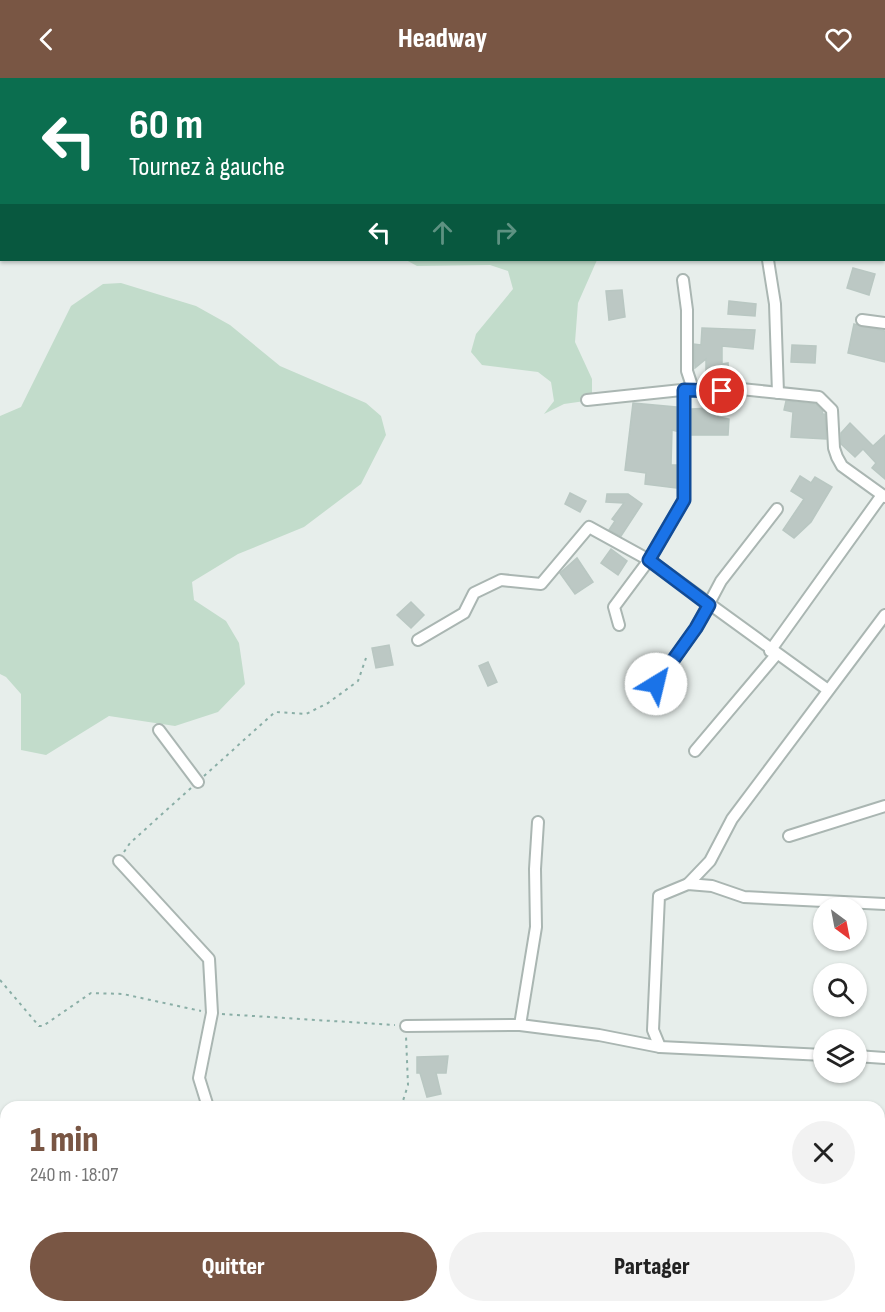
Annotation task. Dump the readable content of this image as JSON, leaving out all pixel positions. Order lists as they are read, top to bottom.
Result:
{
  "north": "bottom right",
  "page": {
    "header": "Headway",
    "turn": ["60 m", "Tournez à gauche"],
    "heading": ["1 min", "240 m · 18:07"],
    "buttons": ["Quitter", "Partager"]
  }
}
